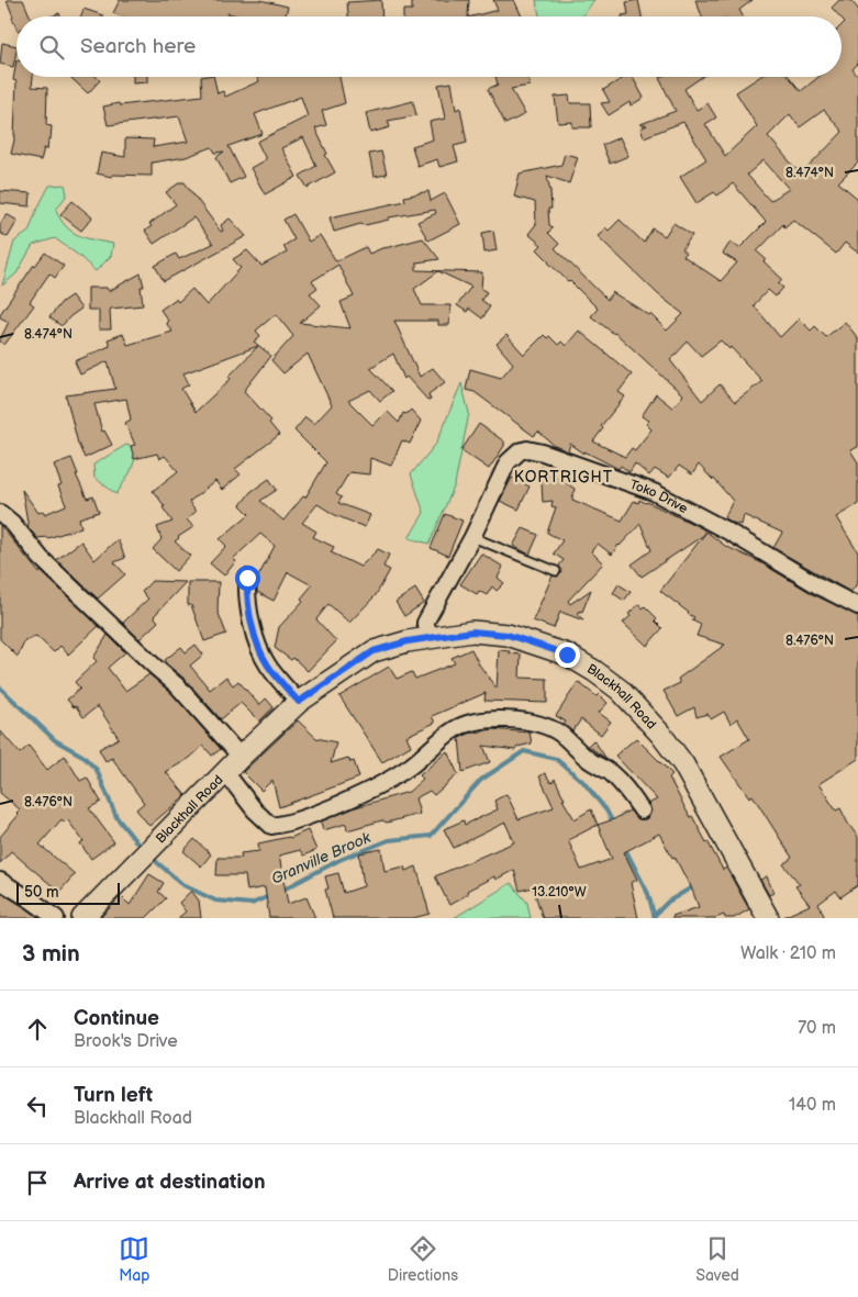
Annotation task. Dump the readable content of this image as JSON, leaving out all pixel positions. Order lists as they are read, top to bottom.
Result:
{
  "streets": {
    "main road": ["Blackhall Road"],
    "street": ["Toko Drive"]
  },
  "crossings": [
    ["Toko Drive", "Blackhall Road"]
  ],
  "districts": ["KORTRIGHT"],
  "water": ["Granville Brook"],
  "scale_bar": "50 m",
  "page": {
    "search": "Search here",
    "scale": "50 m",
    "heading": ["3 min", "Walk · 210 m"],
    "list": [
      ["Continue", "Brook's Drive", "70 m"],
      ["Turn left", "Blackhall Road", "140 m"],
      "Arrive at destination"
    ],
    "nav": ["Map", "Directions", "Saved"]
  },
  "coordinates": ["8.474°N", "8.476°N", "13.210°W"]
}
